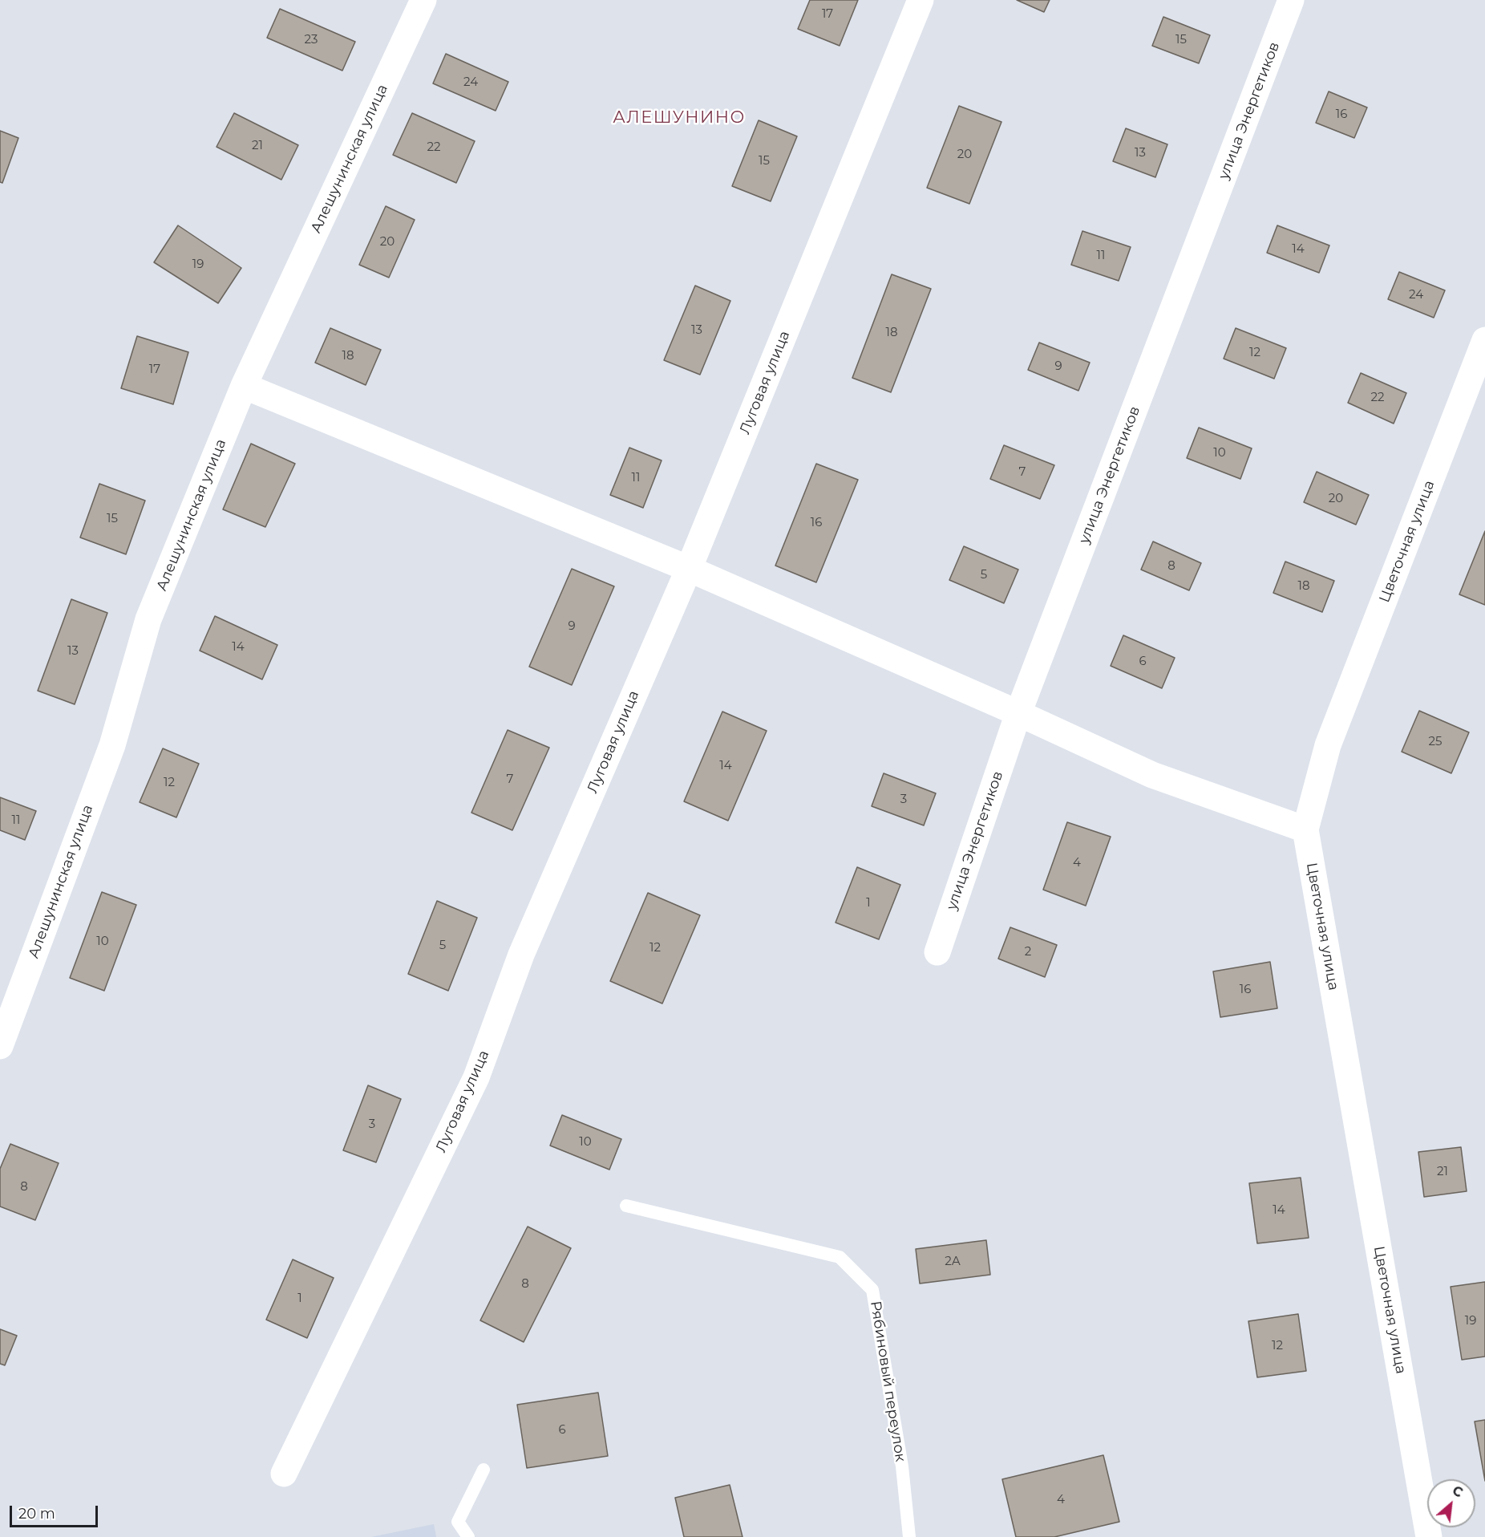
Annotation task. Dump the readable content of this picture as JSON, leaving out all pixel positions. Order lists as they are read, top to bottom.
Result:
{
  "streets": {
    "street": [
      "улица Энергетиков",
      "Алешунинская улица",
      "Луговая улица",
      "Цветочная улица"
    ],
    "lane": ["Рябиновый переулок"]
  },
  "districts": ["АЛЕШУНИНО"],
  "house_numbers": [
    "17",
    "23",
    "15",
    "24",
    "16",
    "21",
    "22",
    "13",
    "20",
    "15",
    "20",
    "14",
    "11",
    "19",
    "24",
    "13",
    "18",
    "12",
    "18",
    "9",
    "17",
    "22",
    "10",
    "7",
    "11",
    "20",
    "15",
    "16",
    "8",
    "5",
    "18",
    "9",
    "14",
    "13",
    "6",
    "25",
    "14",
    "7",
    "12",
    "3",
    "11",
    "4",
    "1",
    "10",
    "5",
    "12",
    "2",
    "16",
    "3",
    "10",
    "21",
    "8",
    "14",
    "2А",
    "8",
    "1",
    "19",
    "12",
    "6",
    "4"
  ],
  "scale_bar": "20 m",
  "north": "top right"
}
